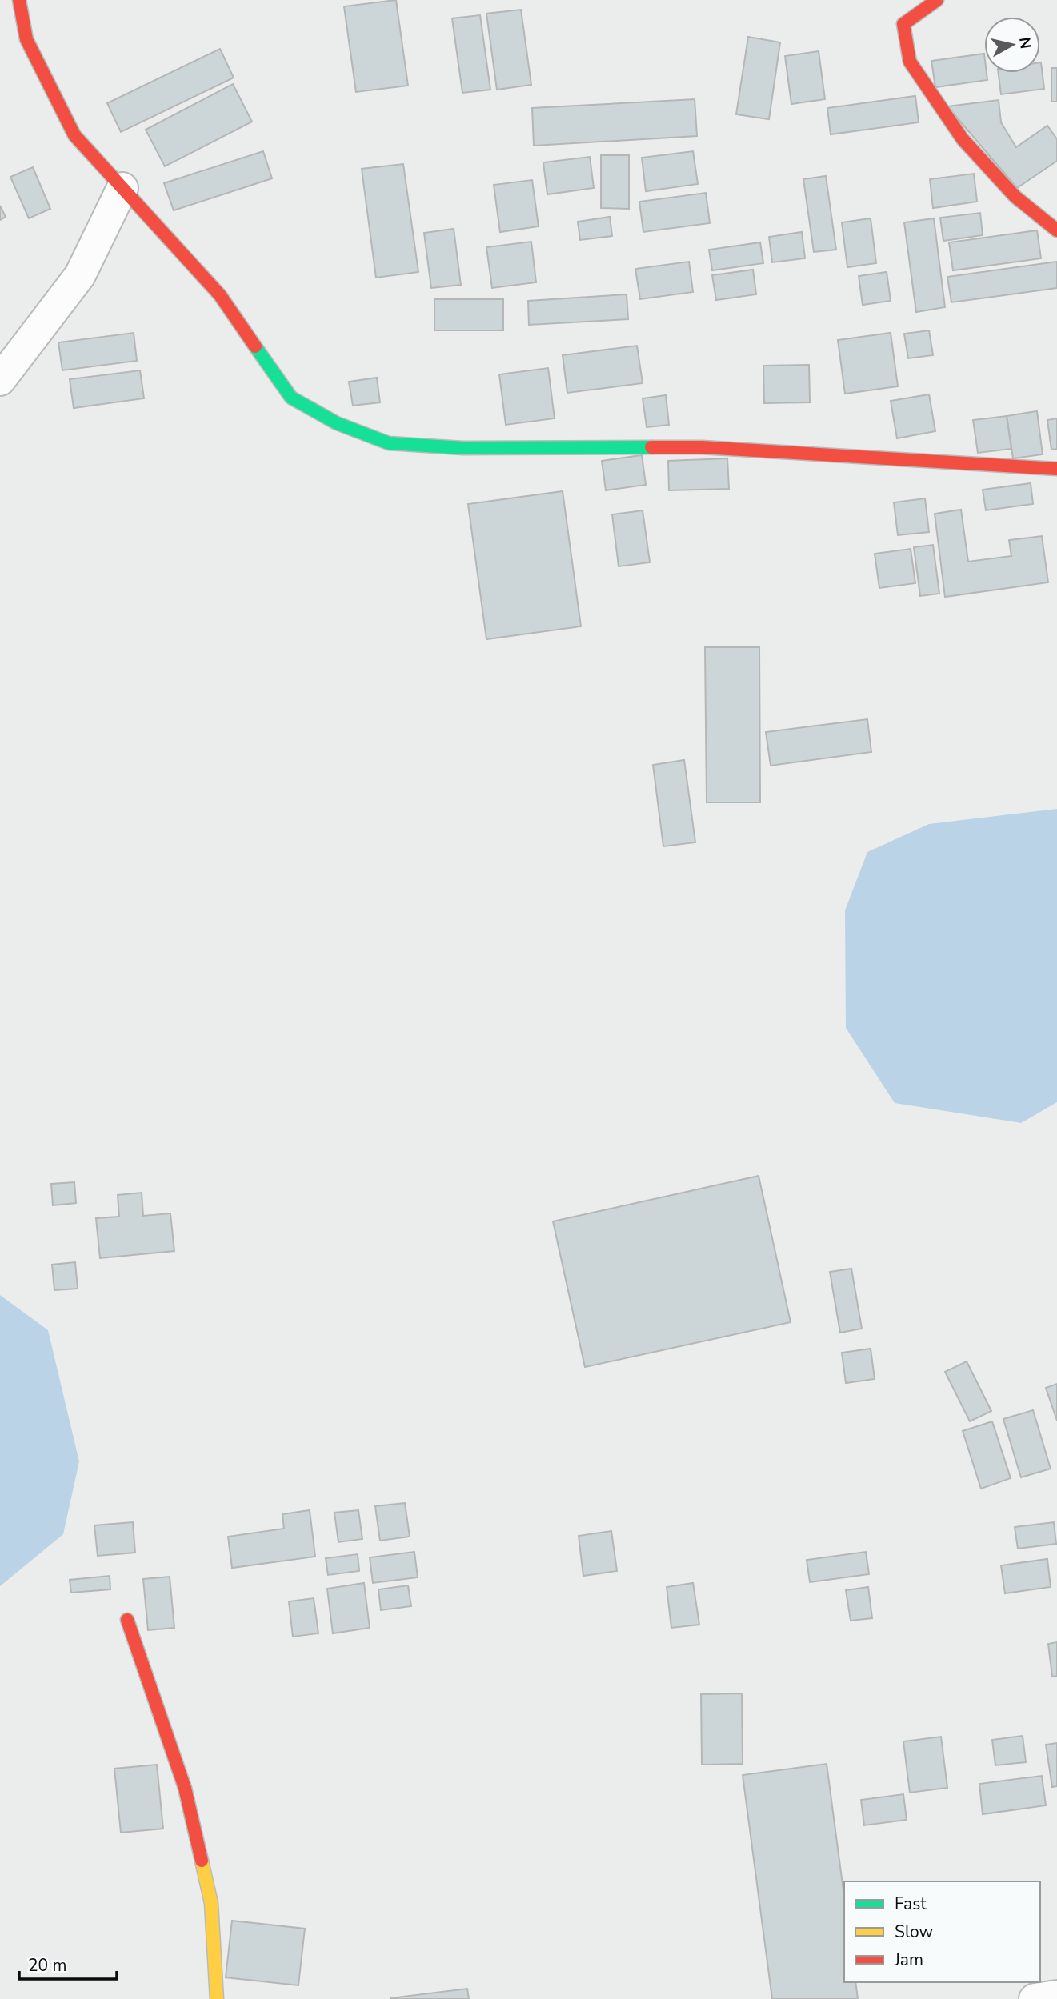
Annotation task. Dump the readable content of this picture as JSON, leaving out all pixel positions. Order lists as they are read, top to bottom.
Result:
{
  "legend": ["Fast", "Slow", "Jam"],
  "scale_bar": "20 m",
  "north": "right"
}
